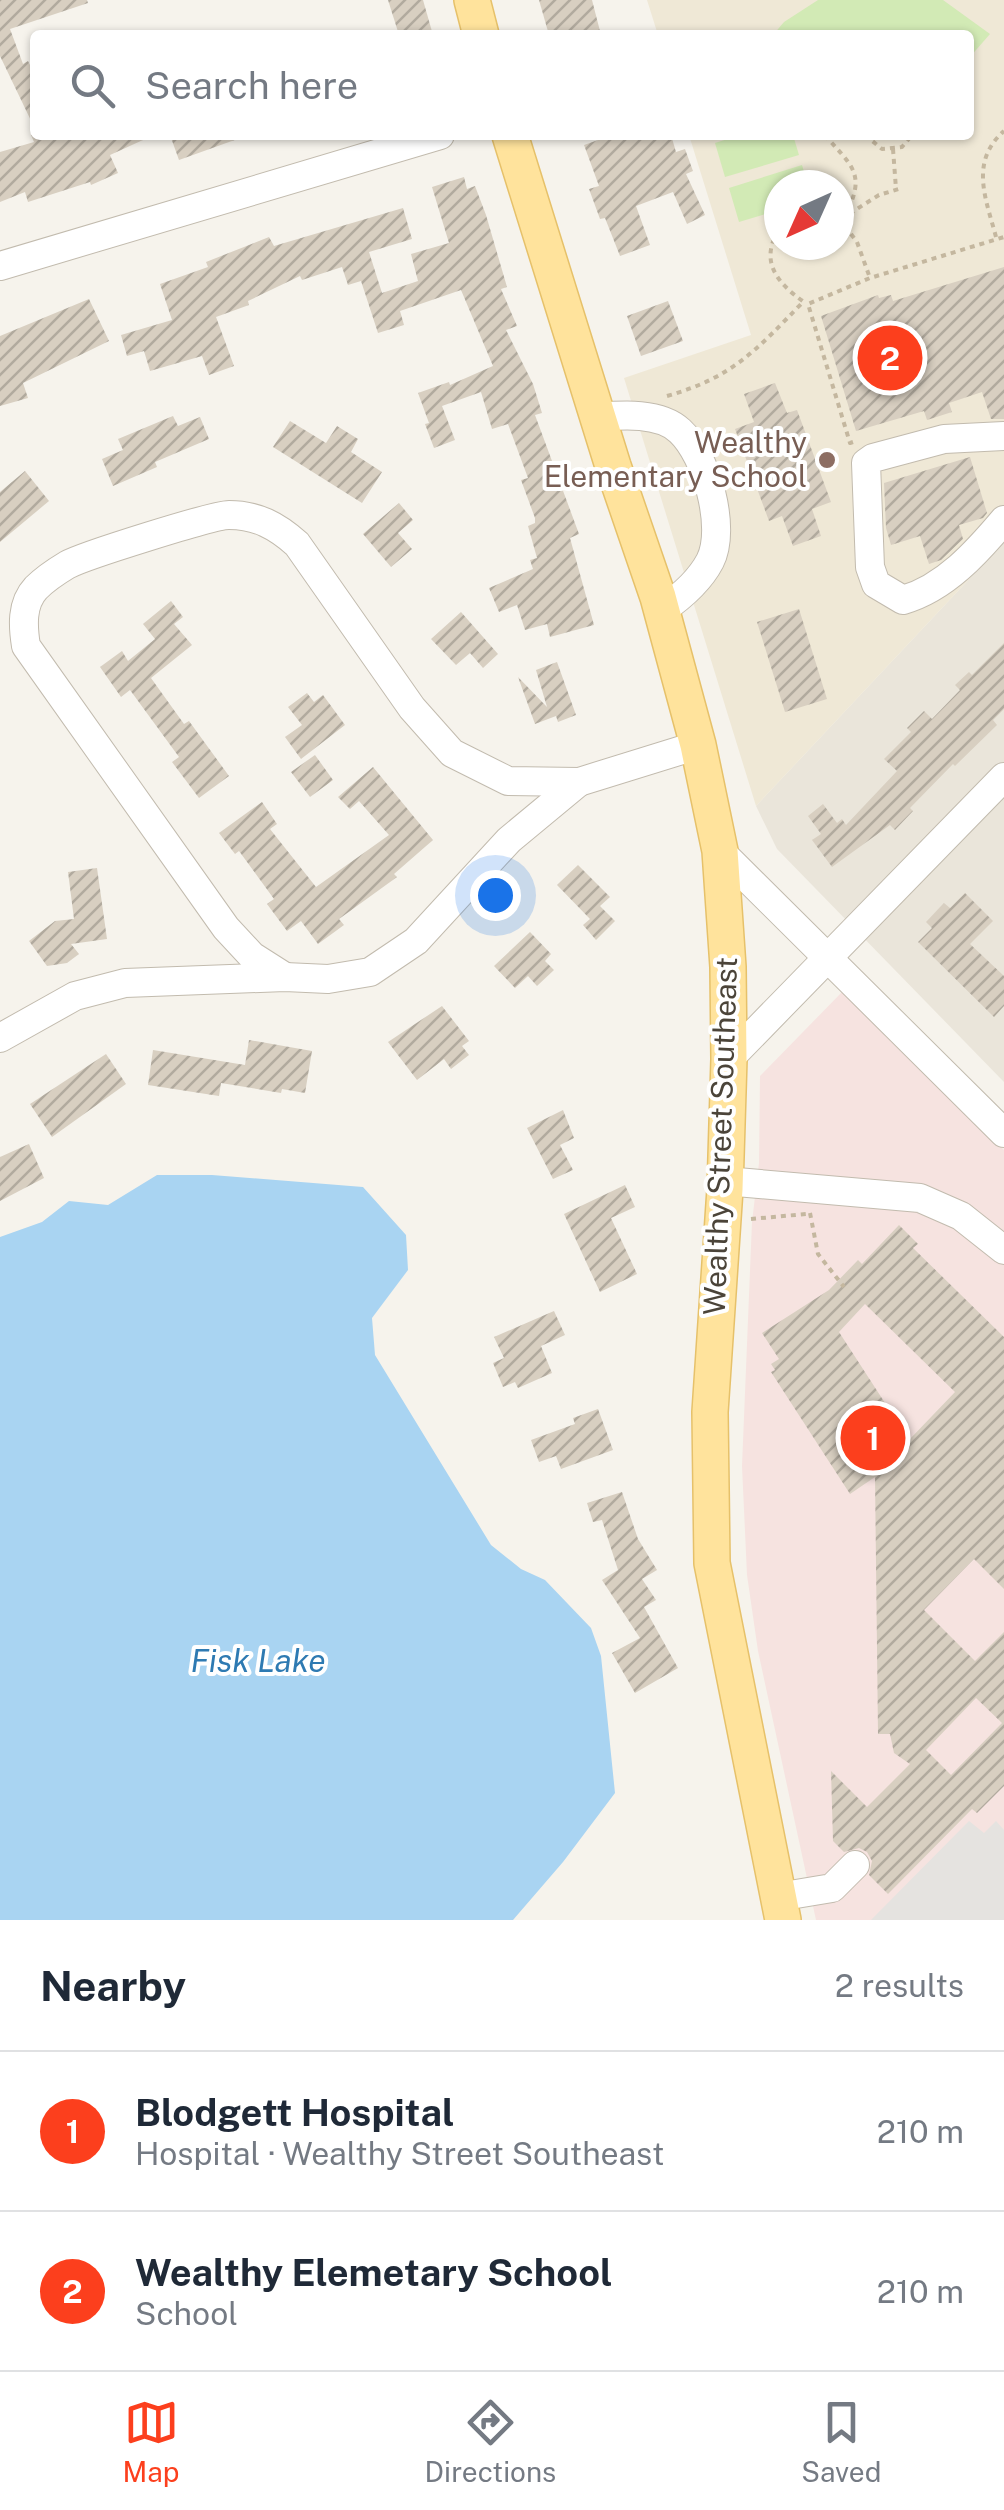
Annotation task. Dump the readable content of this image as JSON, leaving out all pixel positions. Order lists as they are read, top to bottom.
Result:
{
  "streets": {
    "main road": ["Wealthy Street Southeast"]
  },
  "water": ["Fisk Lake"],
  "places": ["Wealthy Elementary School"],
  "north": "bottom left",
  "page": {
    "search": "Search here",
    "pins": ["2", "1"],
    "heading": ["Nearby", "2 results"],
    "list": [
      {
        "mark": "1",
        "name": "Blodgett Hospital",
        "note": "Hospital · Wealthy Street Southeast",
        "value": "210 m"
      },
      {
        "mark": "2",
        "name": "Wealthy Elemetary School",
        "note": "School",
        "value": "210 m"
      }
    ],
    "nav": ["Map", "Directions", "Saved"]
  }
}
